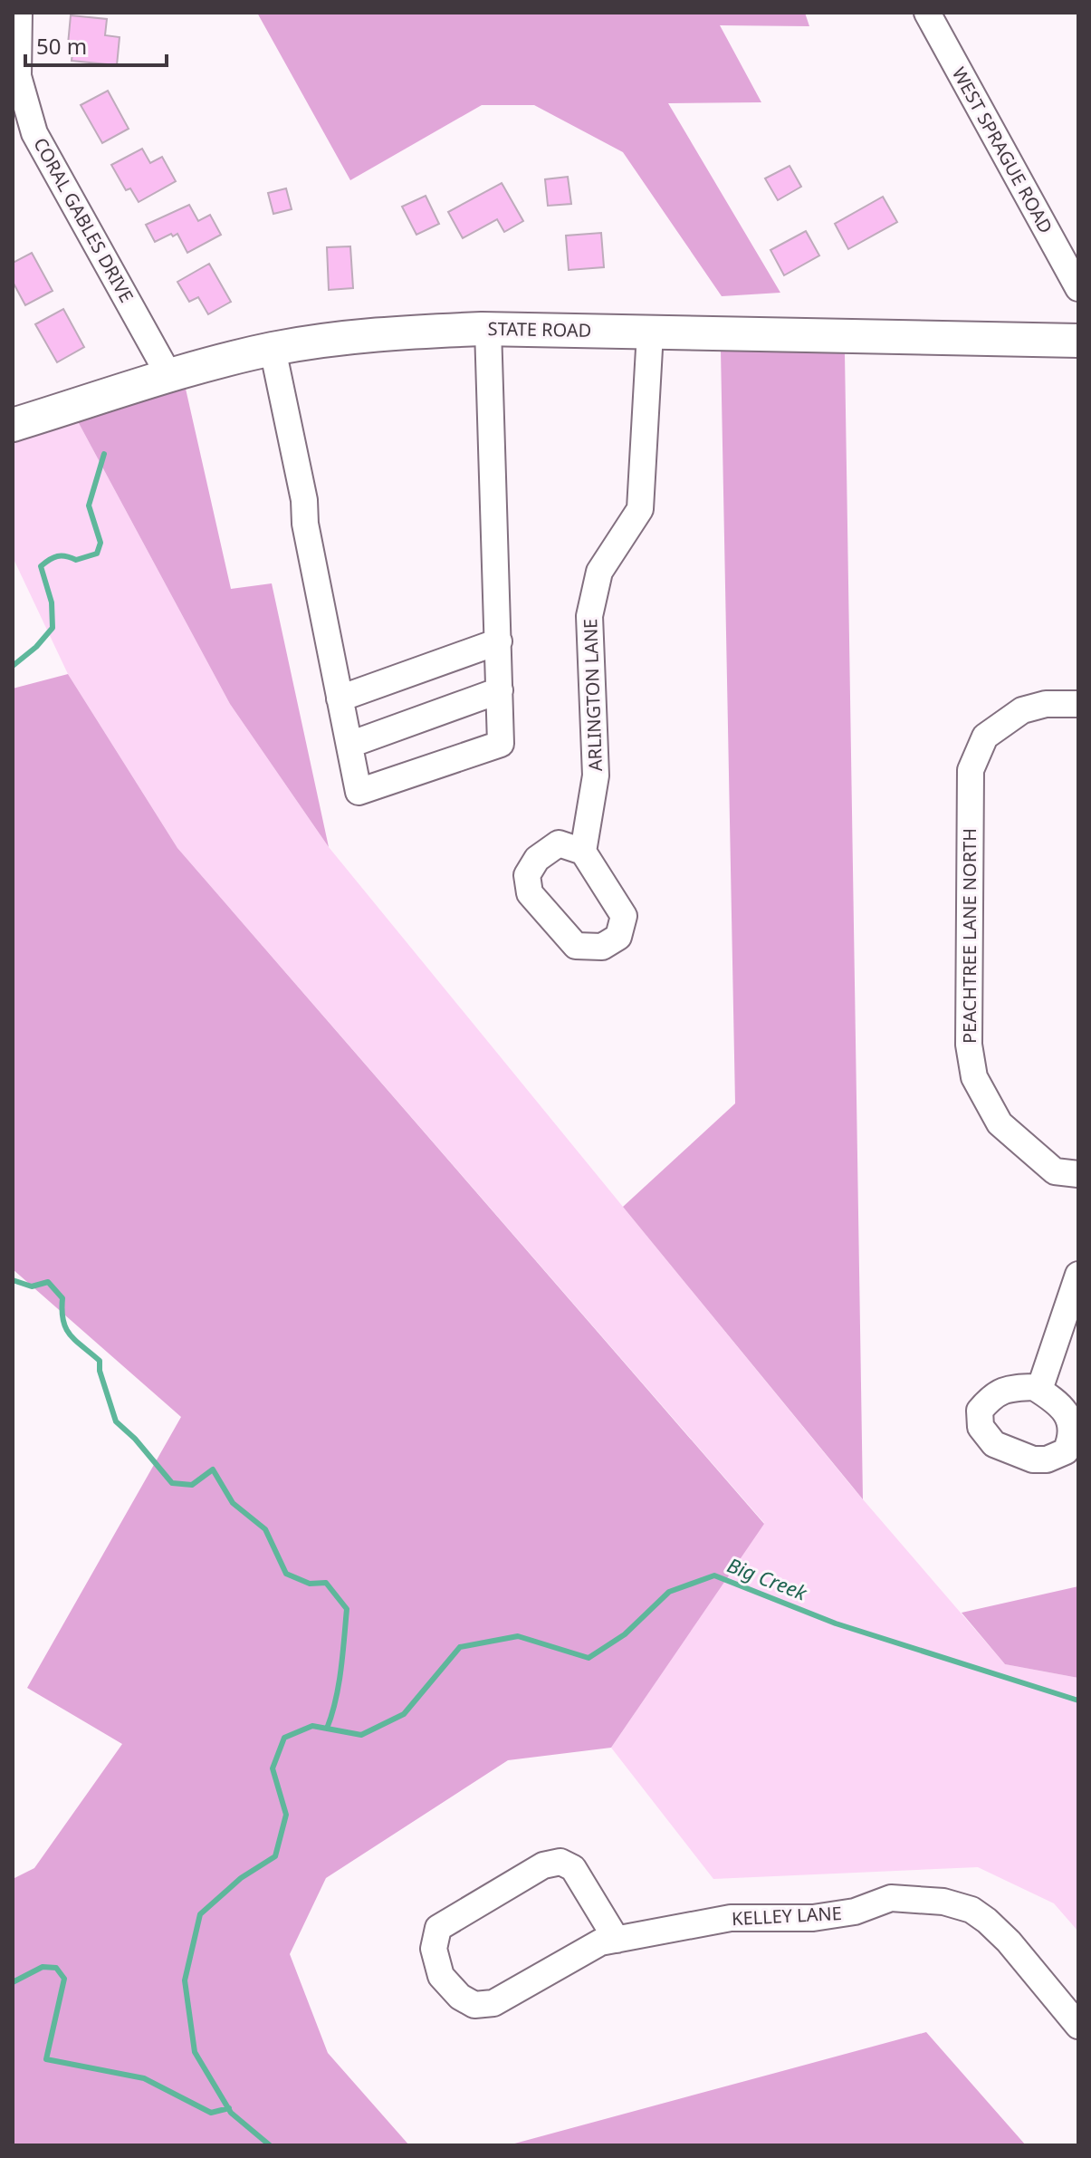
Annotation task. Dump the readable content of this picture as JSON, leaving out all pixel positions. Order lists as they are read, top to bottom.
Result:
{
  "streets": {
    "main road": ["STATE ROAD"],
    "street": [
      "WEST SPRAGUE ROAD",
      "CORAL GABLES DRIVE",
      "ARLINGTON LANE",
      "PEACHTREE LANE NORTH",
      "KELLEY LANE"
    ]
  },
  "crossings": [
    ["CORAL GABLES DRIVE", "STATE ROAD"],
    ["STATE ROAD", "ARLINGTON LANE"]
  ],
  "water": ["Big Creek"],
  "scale_bar": "50 m"
}
